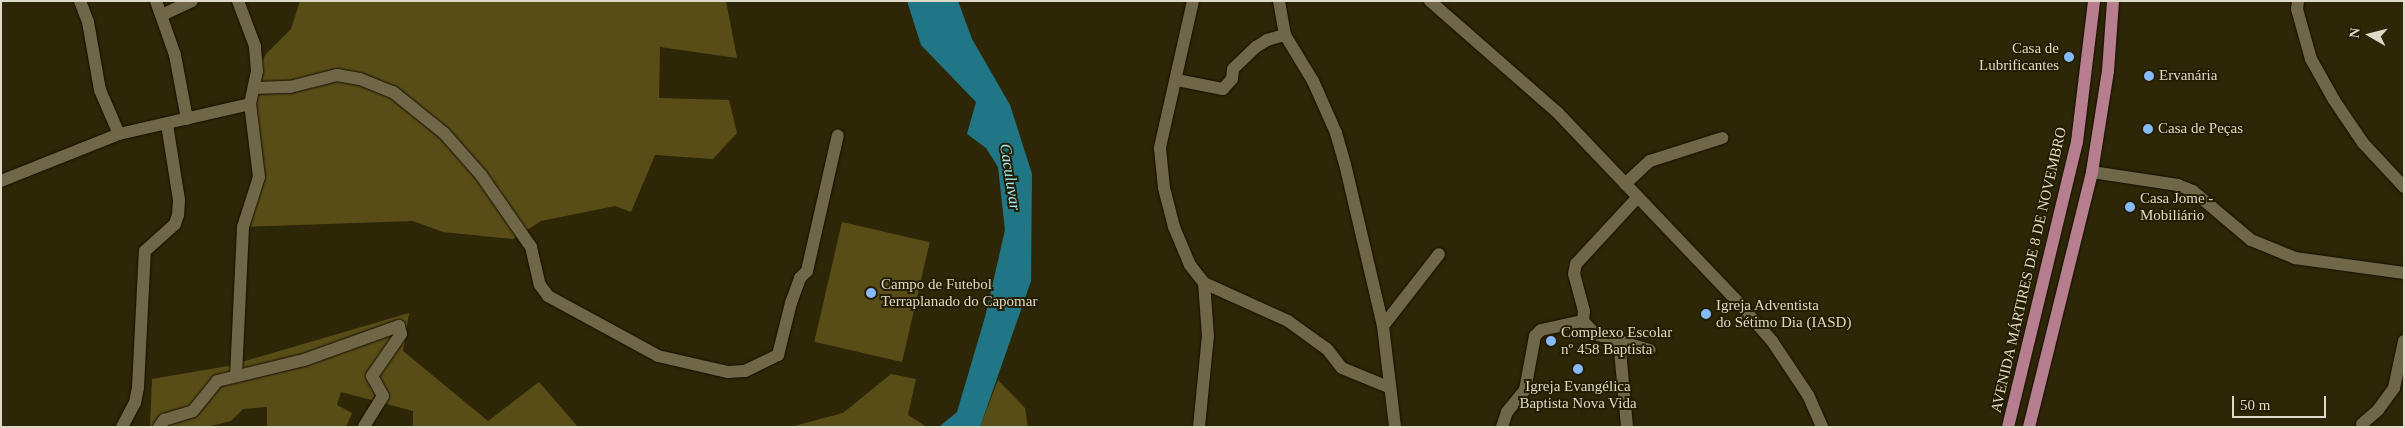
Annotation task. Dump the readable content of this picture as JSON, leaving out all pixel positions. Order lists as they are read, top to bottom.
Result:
{
  "streets": {
    "main road": ["AVENIDA MÁRTIRES DE 8 DE NOVEMBRO"]
  },
  "water": ["Caculuvar"],
  "places": [
    "Casa de Lubrificantes",
    "Ervanária",
    "Casa de Peças",
    "Casa Jome - Mobiliário",
    "Campo de Futebol Terraplanado do Capomar",
    "Igreja Adventista do Sétimo Dia (IASD)",
    "Complexo Escolar nº 458 Baptista",
    "Igreja Evangélica Baptista Nova Vida"
  ],
  "scale_bar": "50 m",
  "north": "left"
}
